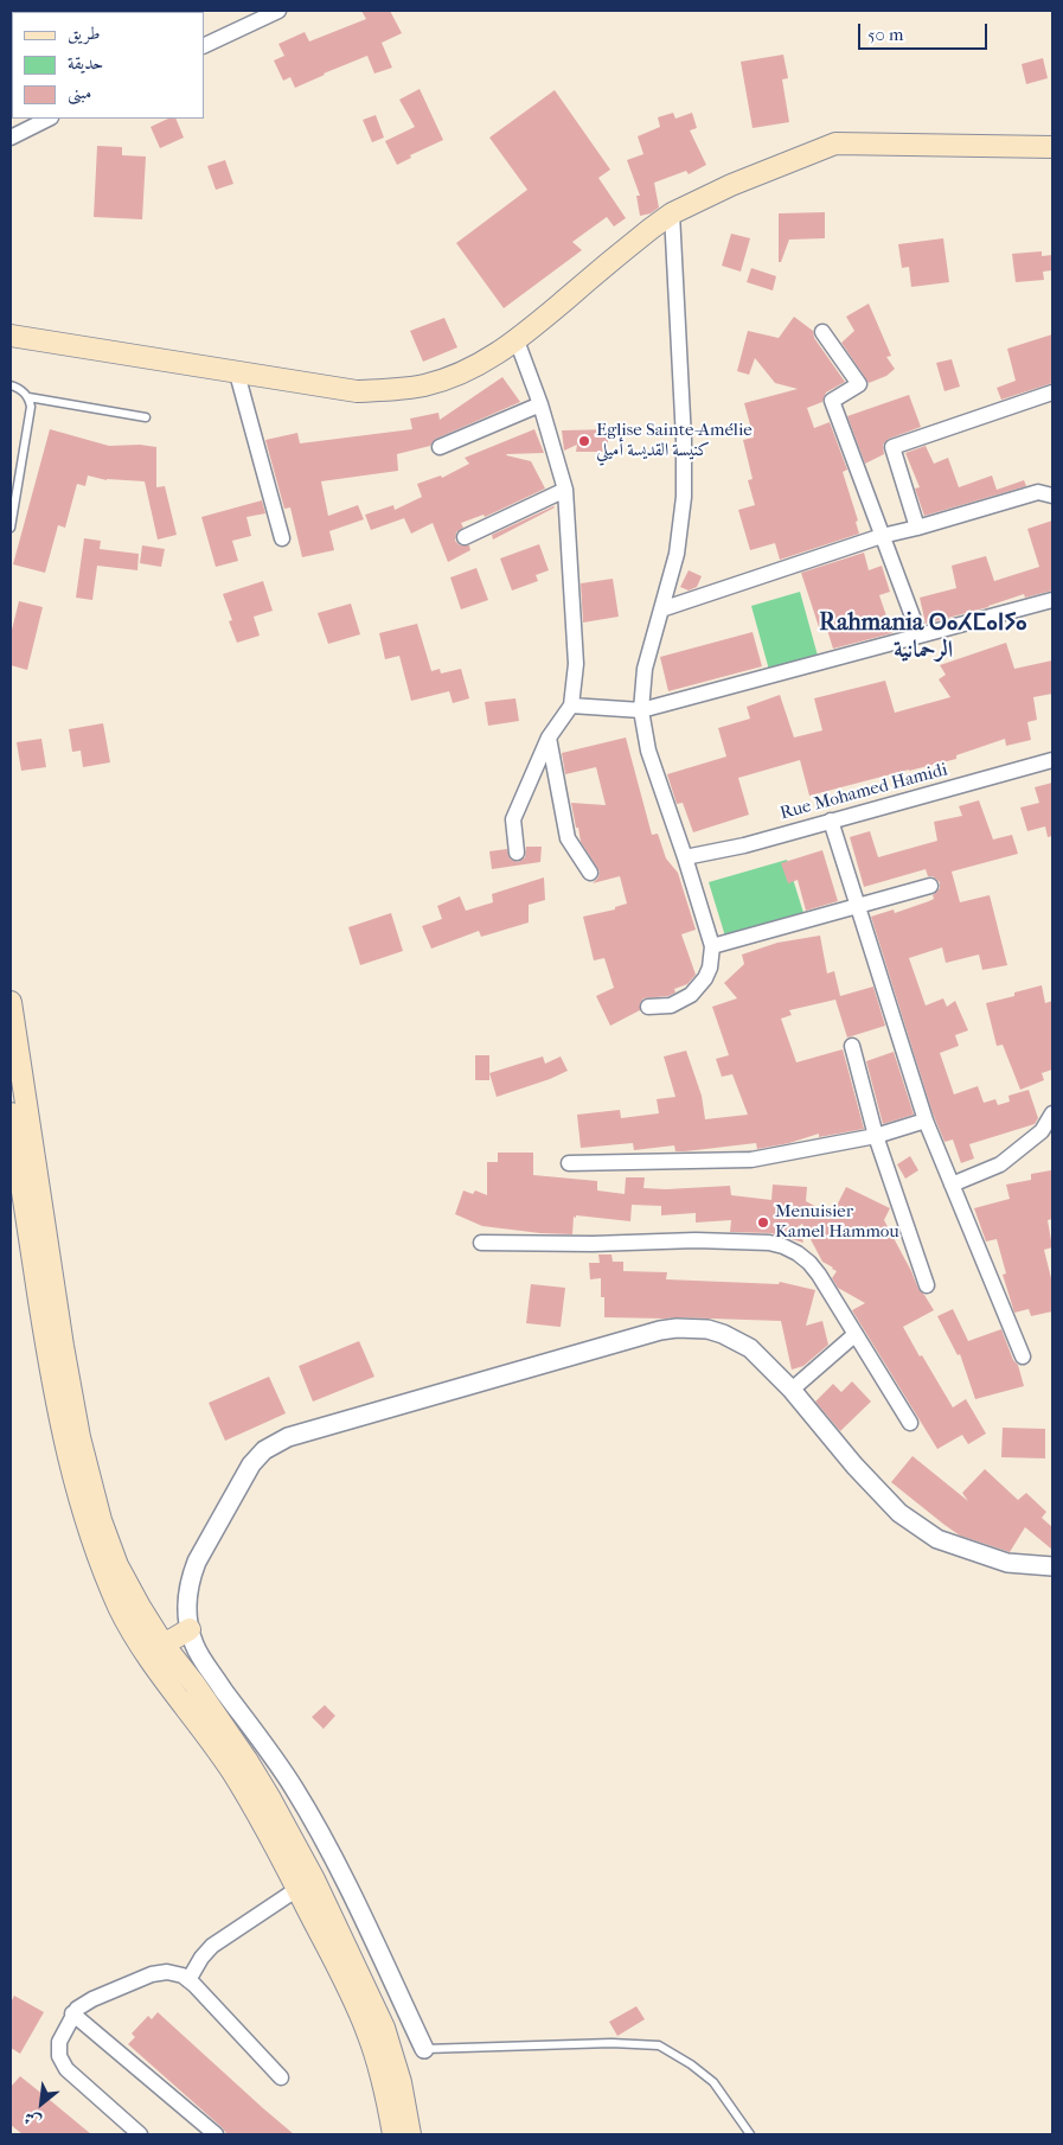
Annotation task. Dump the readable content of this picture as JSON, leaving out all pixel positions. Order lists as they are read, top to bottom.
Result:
{
  "streets": {
    "street": ["Rue Mohamed Hamidi"]
  },
  "districts": ["Rahmania ⵔⴰⵃⵎⴰⵏⵢⴰ الرحمانية"],
  "places": ["Eglise Sainte-Amélie كنيسة القديسة أميلي", "Menuisier Kamel Hammou"],
  "legend": ["طريق", "حديقة", "مبنى"],
  "scale_bar": "50 m",
  "north": "bottom left"
}
